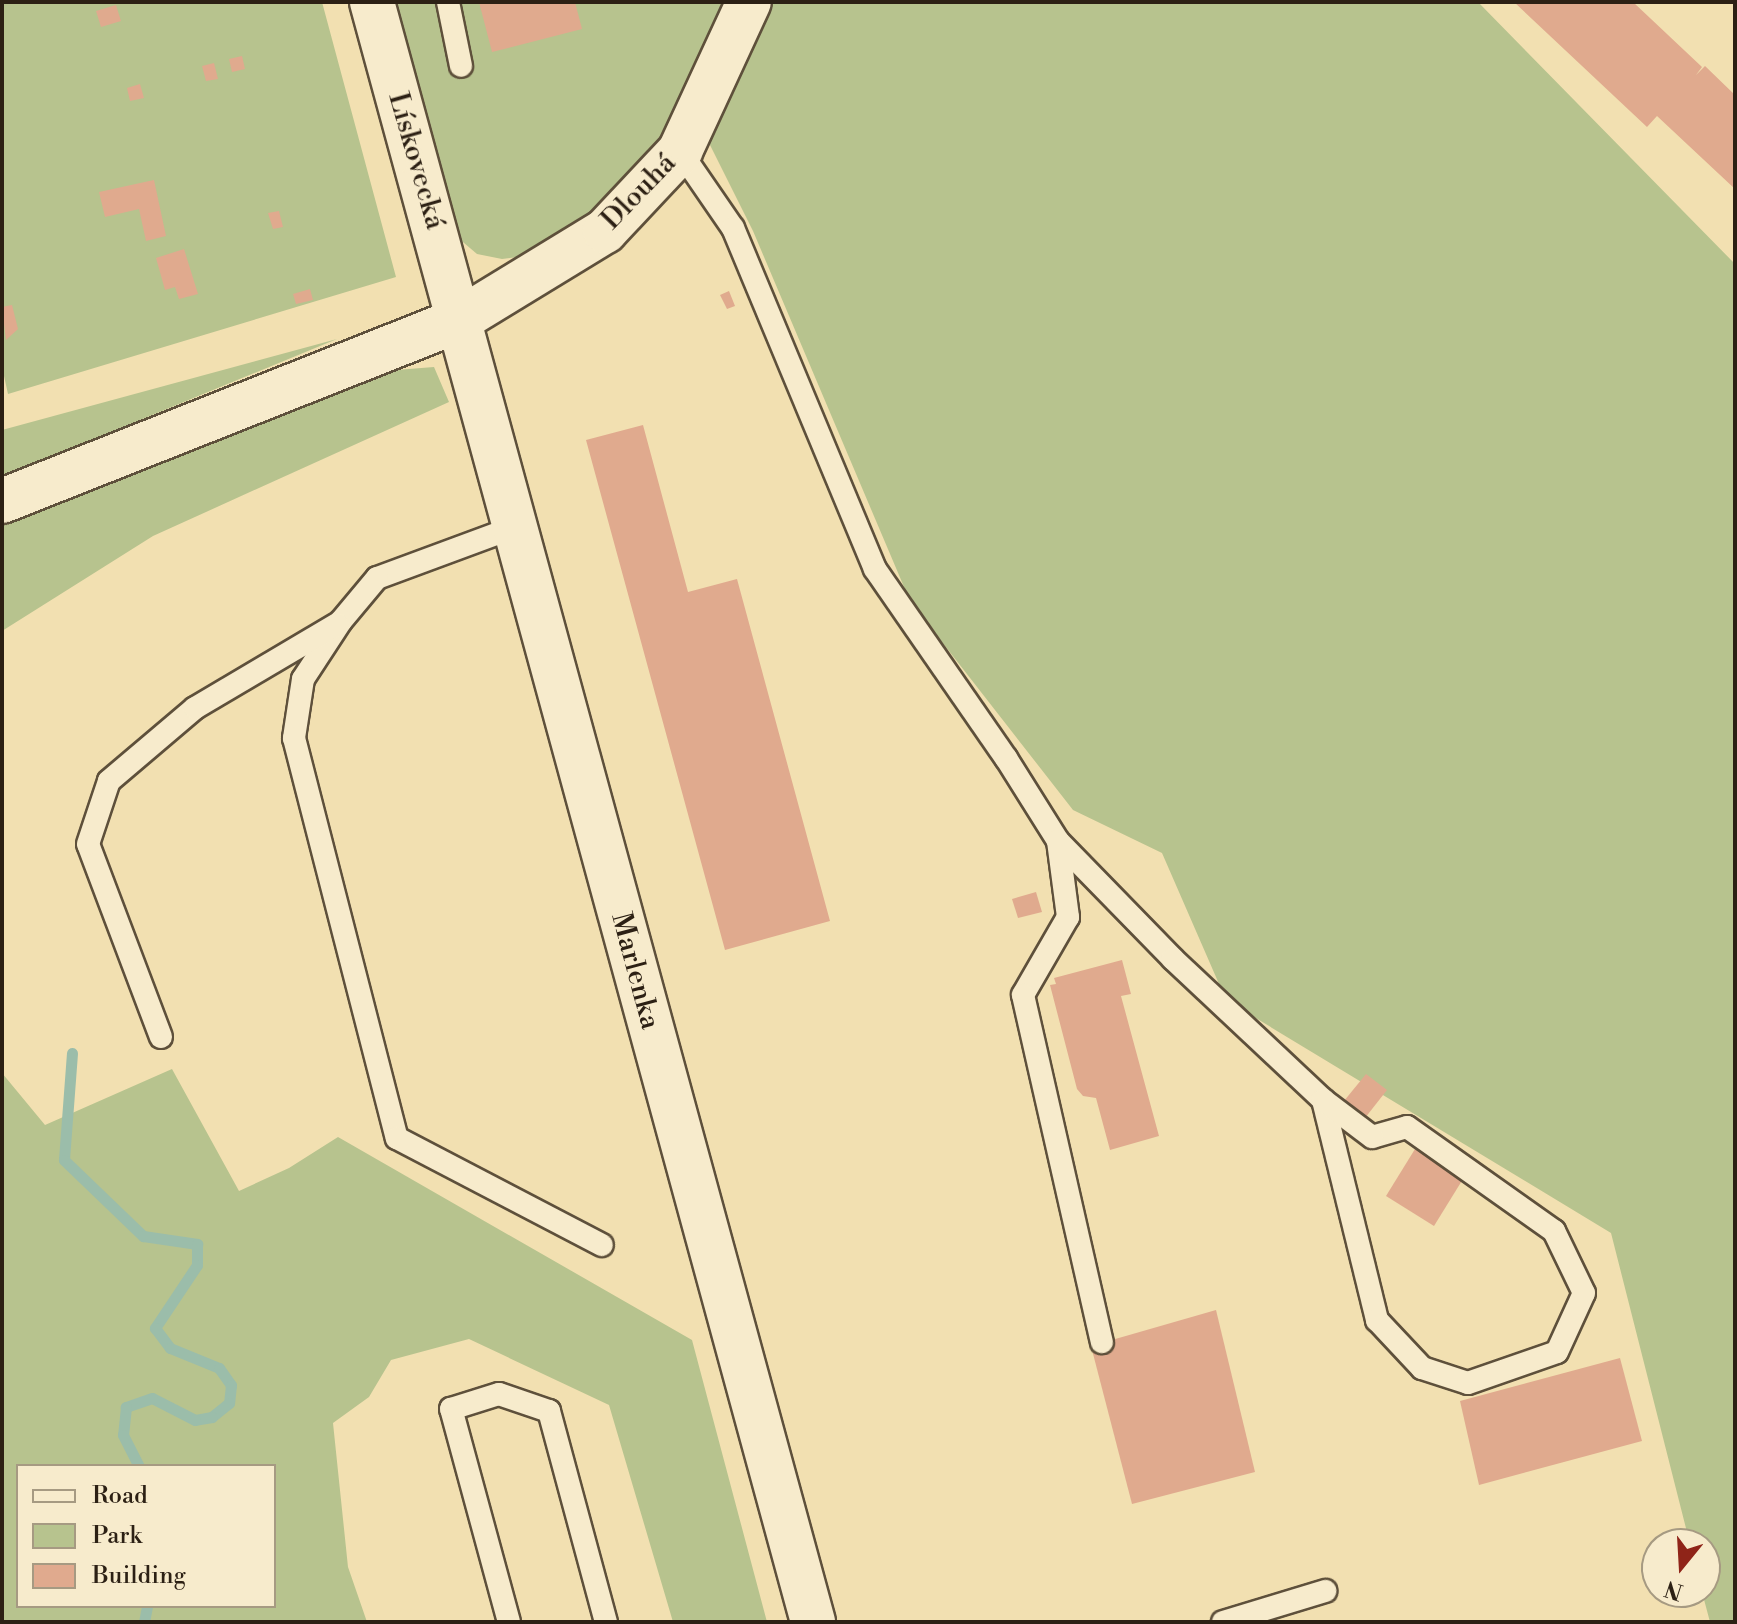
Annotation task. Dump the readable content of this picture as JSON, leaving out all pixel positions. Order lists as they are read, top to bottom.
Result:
{
  "streets": {
    "main road": ["Lískovecká", "Dlouhá", "Marlenka"]
  },
  "crossings": [
    ["Lískovecká", "Dlouhá"],
    ["Lískovecká", "Marlenka"],
    ["Dlouhá", "Marlenka"]
  ],
  "legend": ["Road", "Park", "Building"],
  "north": "bottom"
}
